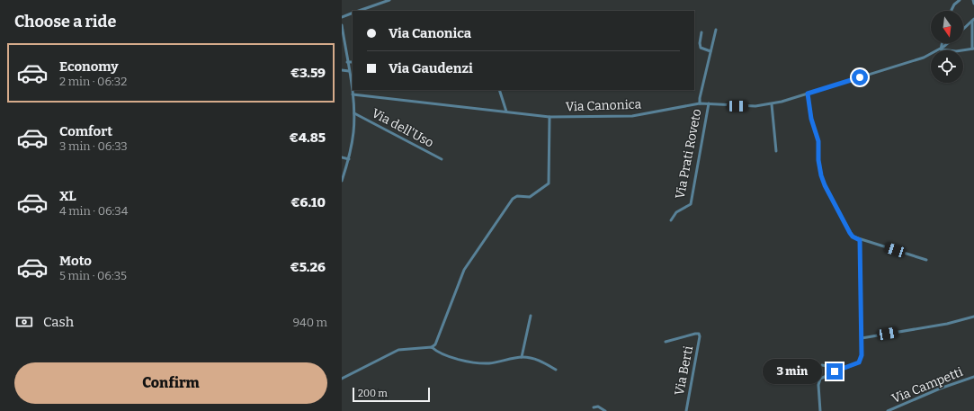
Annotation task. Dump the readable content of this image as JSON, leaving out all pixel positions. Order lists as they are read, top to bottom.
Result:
{
  "streets": {
    "street": [
      "Via Canonica",
      "Via dell'Uso",
      "Via Prati Roveto",
      "Via Berti",
      "Via Campetti"
    ]
  },
  "crossings": [
    ["Via Canonica", "Via dell'Uso"],
    ["Via Canonica", "Via Prati Roveto"]
  ],
  "scale_bar": "200 m",
  "north": "bottom",
  "page": {
    "heading": "Choose a ride",
    "banner": ["Via Canonica", "Via Gaudenzi"],
    "list": [
      {
        "name": "Economy",
        "note": "2 min · 06:32",
        "value": "€3.59"
      },
      {
        "name": "Comfort",
        "note": "3 min · 06:33",
        "value": "€4.85"
      },
      {
        "name": "XL",
        "note": "4 min · 06:34",
        "value": "€6.10"
      },
      {
        "name": "Moto",
        "note": "5 min · 06:35",
        "value": "€5.26"
      }
    ],
    "pay": ["Cash", "940 m"],
    "buttons": "Confirm",
    "bubble": "3 min",
    "scale": "200 m"
  }
}
